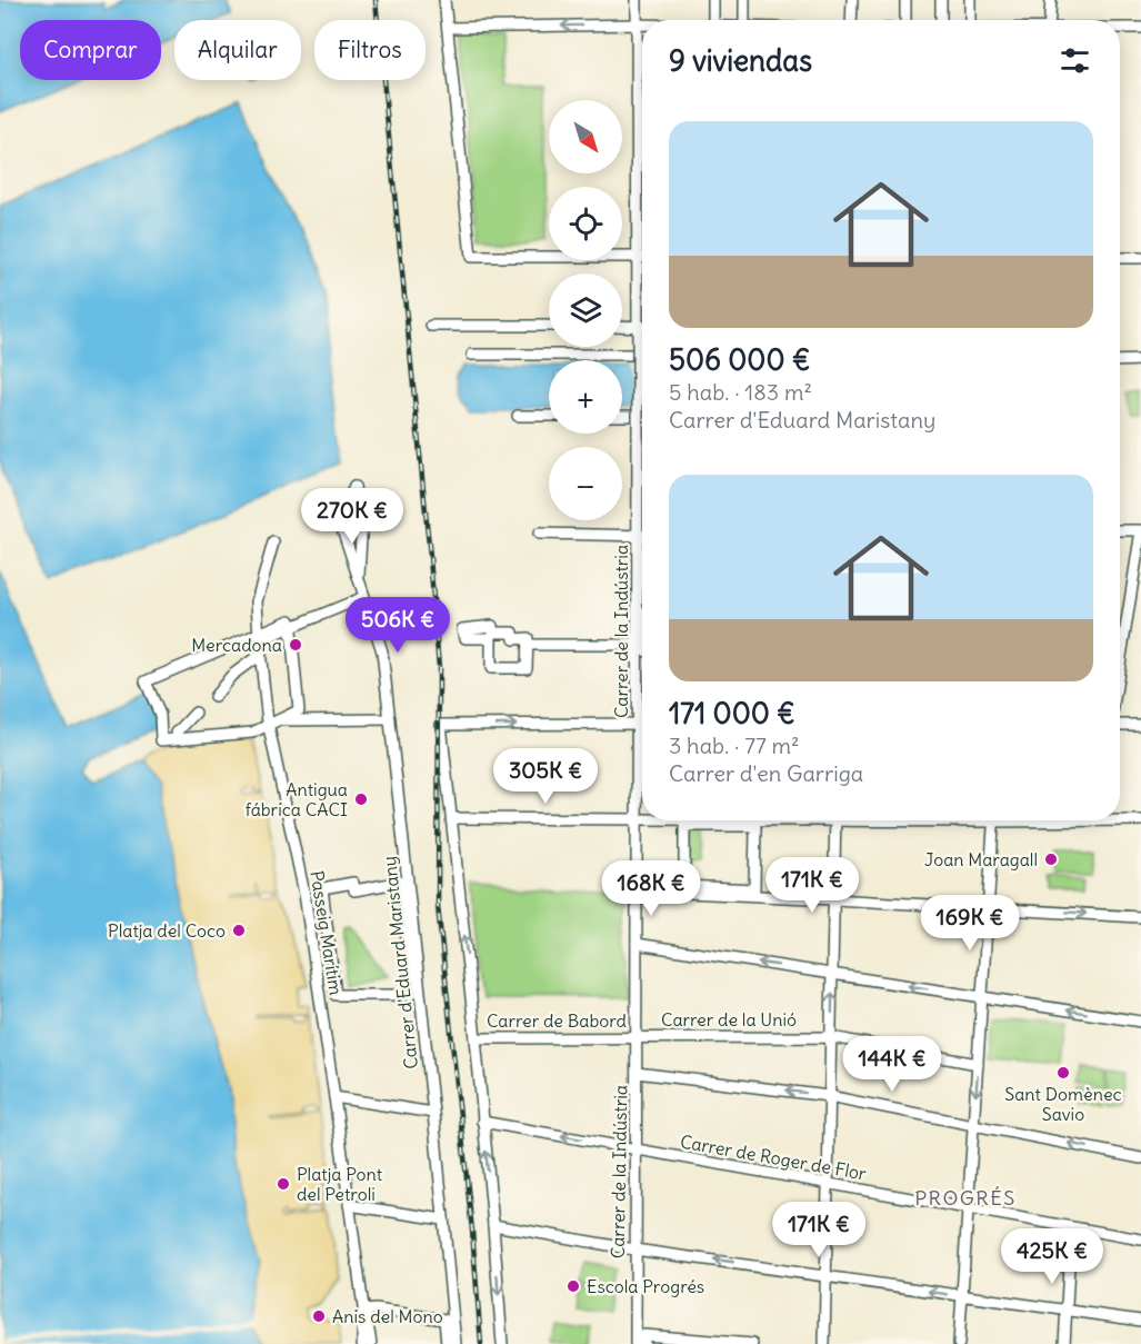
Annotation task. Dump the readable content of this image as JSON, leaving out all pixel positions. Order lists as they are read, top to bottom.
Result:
{
  "streets": {
    "street": [
      "Carrer de la Indústria",
      "Passeig Marítim",
      "Carrer d'Eduard Maristany",
      "Carrer de la Unió",
      "Carrer de Babord",
      "Carrer de Roger de Flor"
    ]
  },
  "crossings": [
    ["Carrer de la Indústria", "Carrer de la Unió"],
    ["Carrer de la Indústria", "Carrer de Babord"],
    ["Carrer de la Indústria", "Carrer de Roger de Flor"],
    ["Carrer de la Unió", "Carrer de Babord"]
  ],
  "districts": ["PROGRÉS"],
  "places": [
    "Mercadona",
    "Antigua fábrica CACI",
    "Joan Maragall",
    "Platja del Coco",
    "Sant Domènec Savio",
    "Platja Pont del Petroli",
    "Escola Progrés",
    "Anis del Mono"
  ],
  "north": "bottom right",
  "page": {
    "chip": ["Comprar", "Alquilar", "Filtros"],
    "heading": "9 viviendas",
    "map_buttons": ["+", "−"],
    "list": [
      {
        "name": "506 000 €",
        "note": "5 hab. · 183 m² · Carrer d'Eduard Maristany"
      },
      {
        "name": "171 000 €",
        "note": "3 hab. · 77 m² · Carrer d'en Garriga"
      }
    ],
    "price": [
      "270K €",
      "506K €",
      "305K €",
      "171K €",
      "168K €",
      "169K €",
      "144K €",
      "171K €",
      "425K €"
    ]
  }
}
